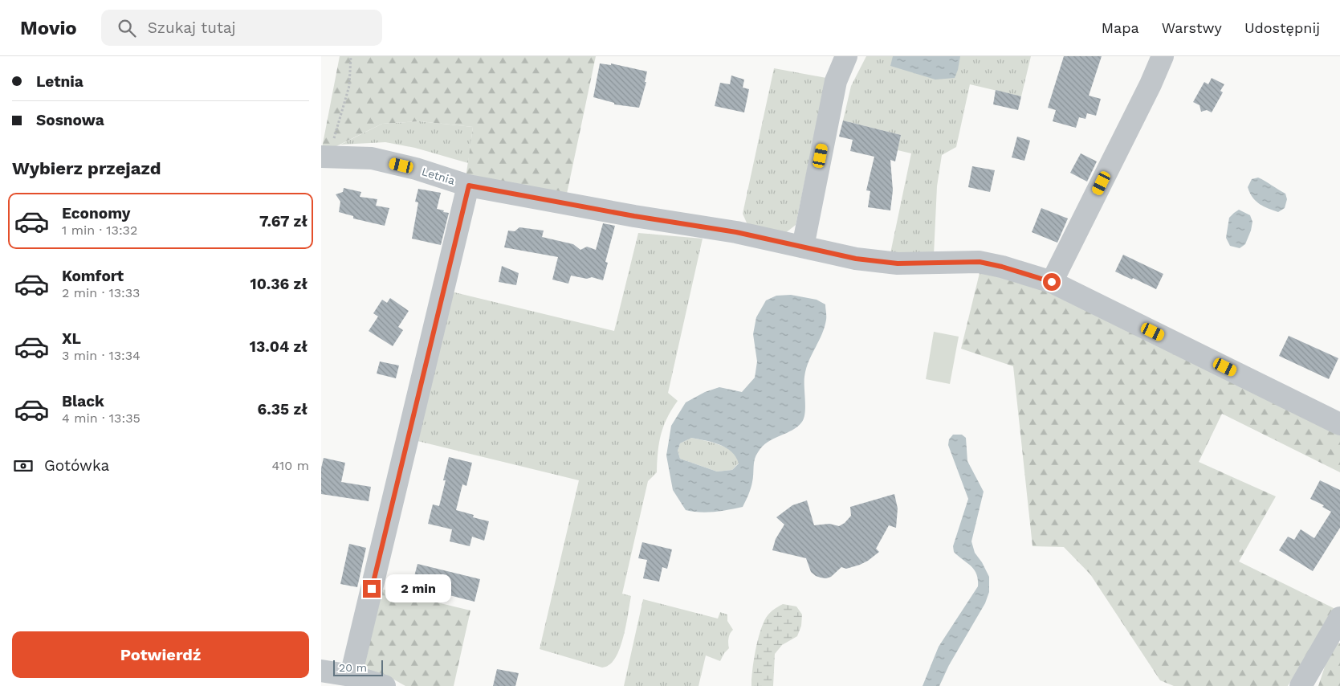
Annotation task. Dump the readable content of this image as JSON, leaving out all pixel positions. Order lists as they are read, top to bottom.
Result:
{
  "streets": {
    "street": ["Letnia"]
  },
  "scale_bar": "20 m",
  "page": {
    "header": "Movio",
    "search": "Szukaj tutaj",
    "nav": ["Mapa", "Warstwy", "Udostępnij"],
    "banner": ["Letnia", "Sosnowa"],
    "heading": "Wybierz przejazd",
    "list": [
      {
        "name": "Economy",
        "note": "1 min · 13:32",
        "value": "7.67 zł"
      },
      {
        "name": "Komfort",
        "note": "2 min · 13:33",
        "value": "10.36 zł"
      },
      {
        "name": "XL",
        "note": "3 min · 13:34",
        "value": "13.04 zł"
      },
      {
        "name": "Black",
        "note": "4 min · 13:35",
        "value": "6.35 zł"
      }
    ],
    "pay": ["Gotówka", "410 m"],
    "bubble": "2 min",
    "buttons": "Potwierdź",
    "scale": "20 m"
  }
}
